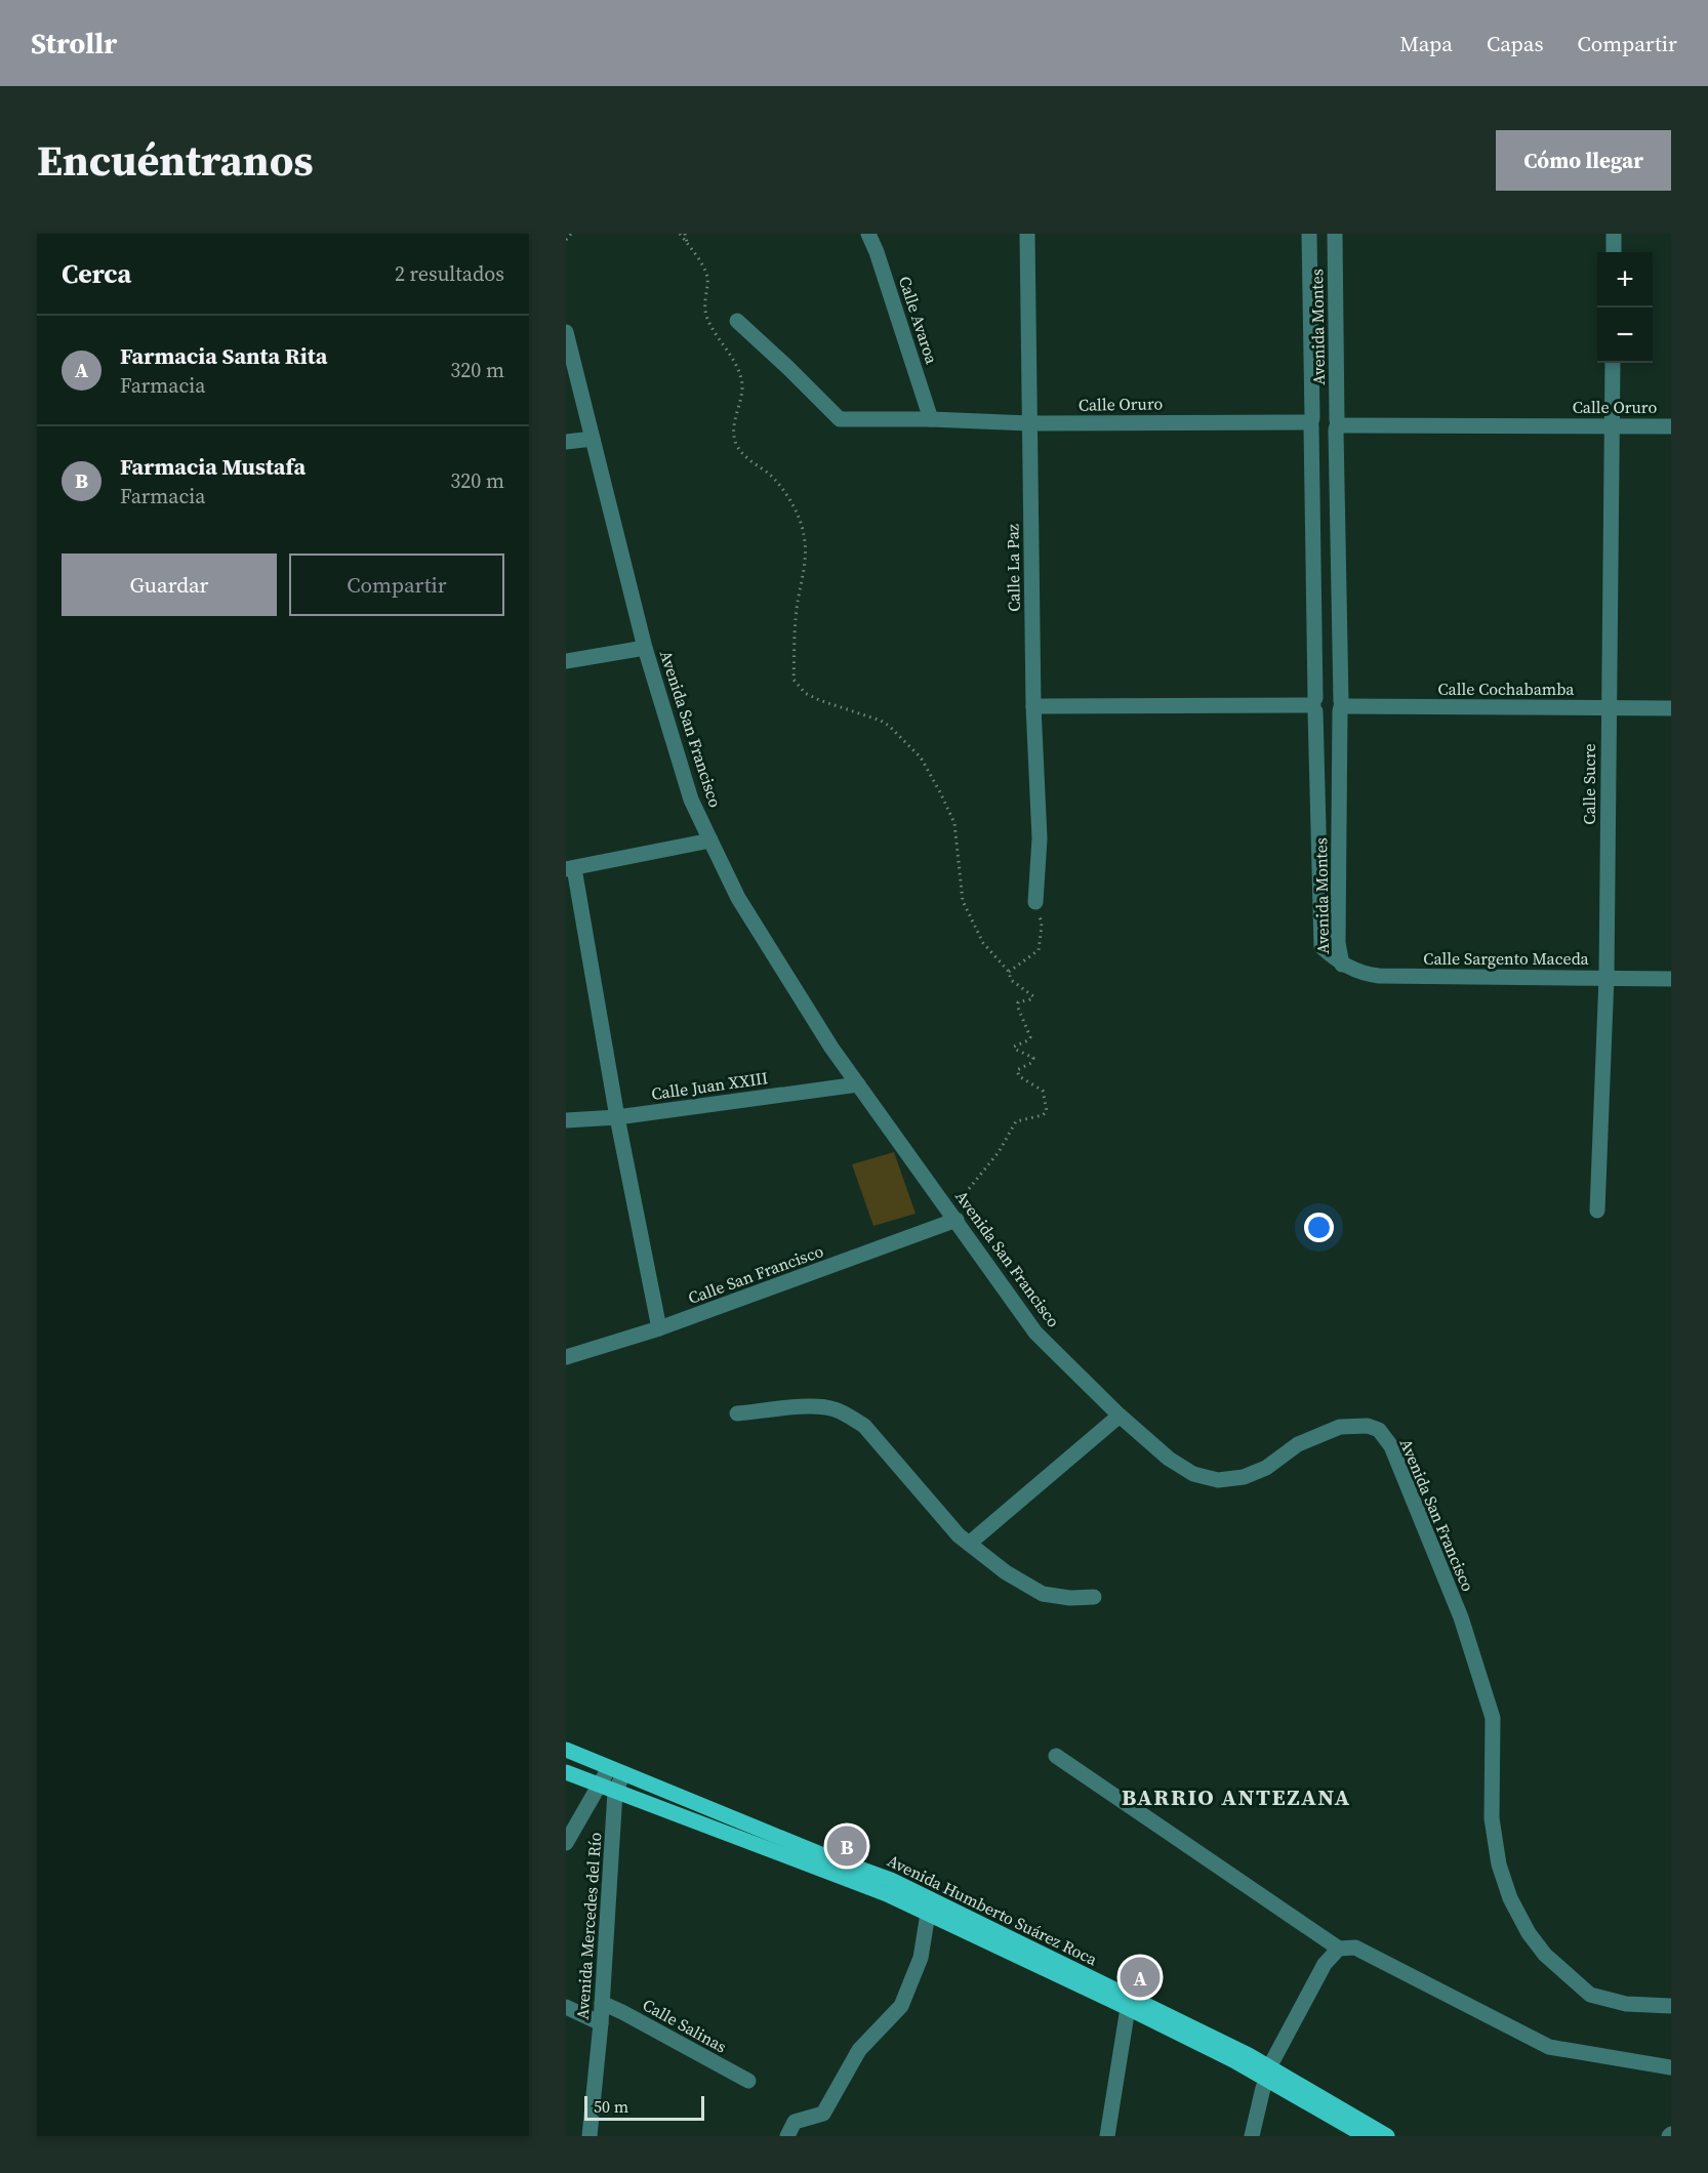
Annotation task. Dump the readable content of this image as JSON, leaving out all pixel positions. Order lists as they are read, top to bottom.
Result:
{
  "streets": {
    "main road": ["Avenida Humberto Suárez Roca"],
    "street": [
      "Calle Avaroa",
      "Avenida Montes",
      "Calle Oruro",
      "Calle La Paz",
      "Calle Cochabamba",
      "Avenida San Francisco",
      "Calle Sucre",
      "Calle Sargento Maceda",
      "Calle Juan XXIII",
      "Calle San Francisco",
      "Avenida Mercedes del Río",
      "Calle Salinas"
    ]
  },
  "crossings": [
    ["Calle Avaroa", "Calle Oruro"],
    ["Avenida Montes", "Calle Oruro"],
    ["Avenida Montes", "Calle Cochabamba"],
    ["Avenida Montes", "Calle Sargento Maceda"],
    ["Calle Oruro", "Calle La Paz"],
    ["Calle Oruro", "Calle Sucre"],
    ["Calle Cochabamba", "Calle Sucre"],
    ["Avenida San Francisco", "Calle Juan XXIII"],
    ["Avenida San Francisco", "Calle San Francisco"],
    ["Calle Sucre", "Calle Sargento Maceda"],
    ["Avenida Humberto Suárez Roca", "Avenida Mercedes del Río"],
    ["Avenida Mercedes del Río", "Calle Salinas"]
  ],
  "districts": ["BARRIO ANTEZANA"],
  "scale_bar": "50 m",
  "page": {
    "header": "Strollr",
    "nav": ["Mapa", "Capas", "Compartir"],
    "title": "Encuéntranos",
    "buttons": [
      "Cómo llegar",
      ["Guardar", "Compartir"]
    ],
    "heading": ["Cerca", "2 resultados"],
    "map_buttons": ["+", "−"],
    "list": [
      {
        "mark": "A",
        "name": "Farmacia Santa Rita",
        "note": "Farmacia",
        "value": "320 m"
      },
      {
        "mark": "B",
        "name": "Farmacia Mustafa",
        "note": "Farmacia",
        "value": "320 m"
      }
    ],
    "pins": ["B", "A"],
    "scale": "50 m"
  }
}
